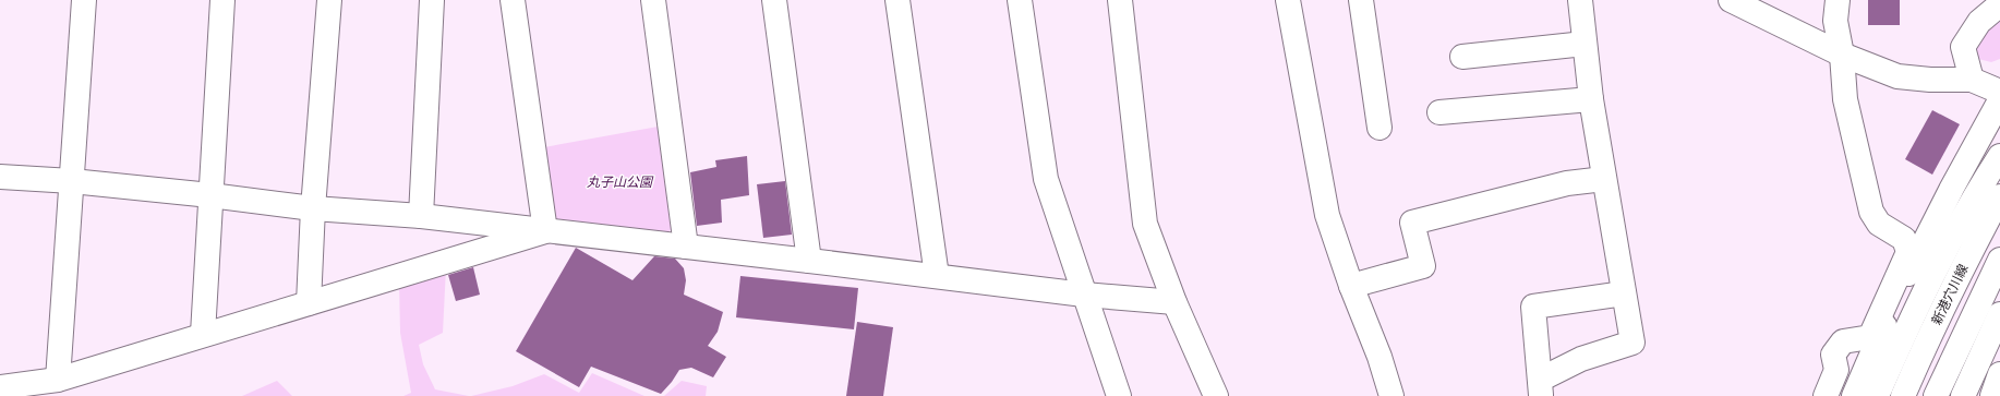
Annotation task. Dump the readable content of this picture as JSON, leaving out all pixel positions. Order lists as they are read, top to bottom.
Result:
{
  "streets": {
    "street": ["新港穴川線"]
  },
  "parks": ["丸子山公園"]
}
